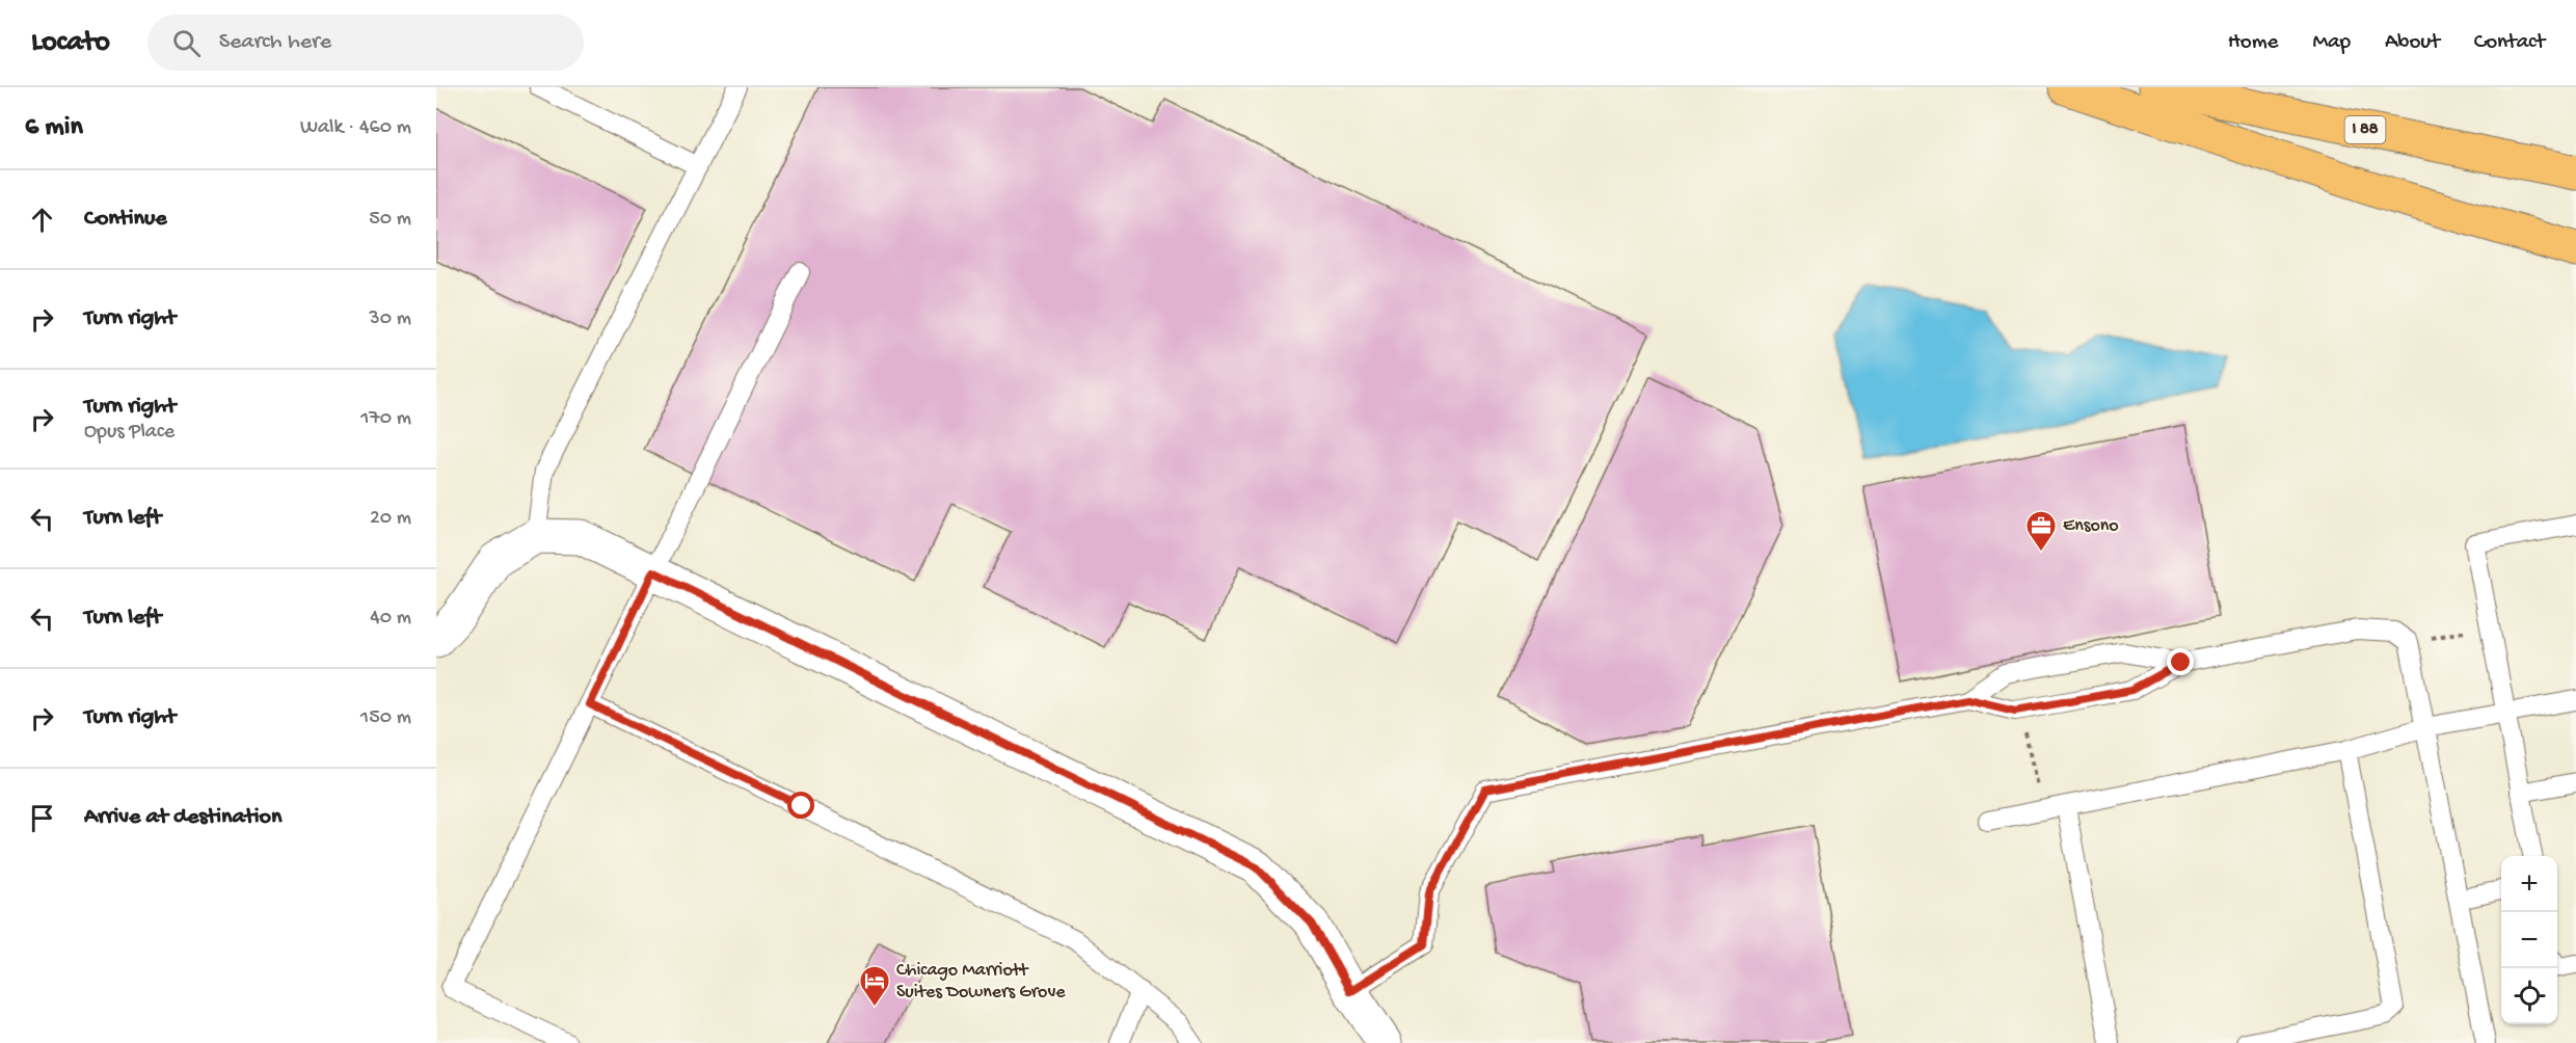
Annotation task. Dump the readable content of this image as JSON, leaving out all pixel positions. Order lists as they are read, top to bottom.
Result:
{
  "streets": {
    "highway": ["I 88"]
  },
  "places": {
    "office": ["Ensono"],
    "hotel": ["Chicago Marriott Suites Downers Grove"]
  },
  "page": {
    "header": "Locato",
    "search": "Search here",
    "nav": [
      "Home",
      "Map",
      "About",
      "Contact"
    ],
    "heading": ["6 min", "Walk · 460 m"],
    "list": [
      ["Continue", "50 m"],
      ["Turn right", "30 m"],
      ["Turn right", "Opus Place", "170 m"],
      ["Turn left", "20 m"],
      ["Turn left", "40 m"],
      ["Turn right", "150 m"],
      "Arrive at destination"
    ],
    "map_buttons": ["+", "−"]
  }
}
